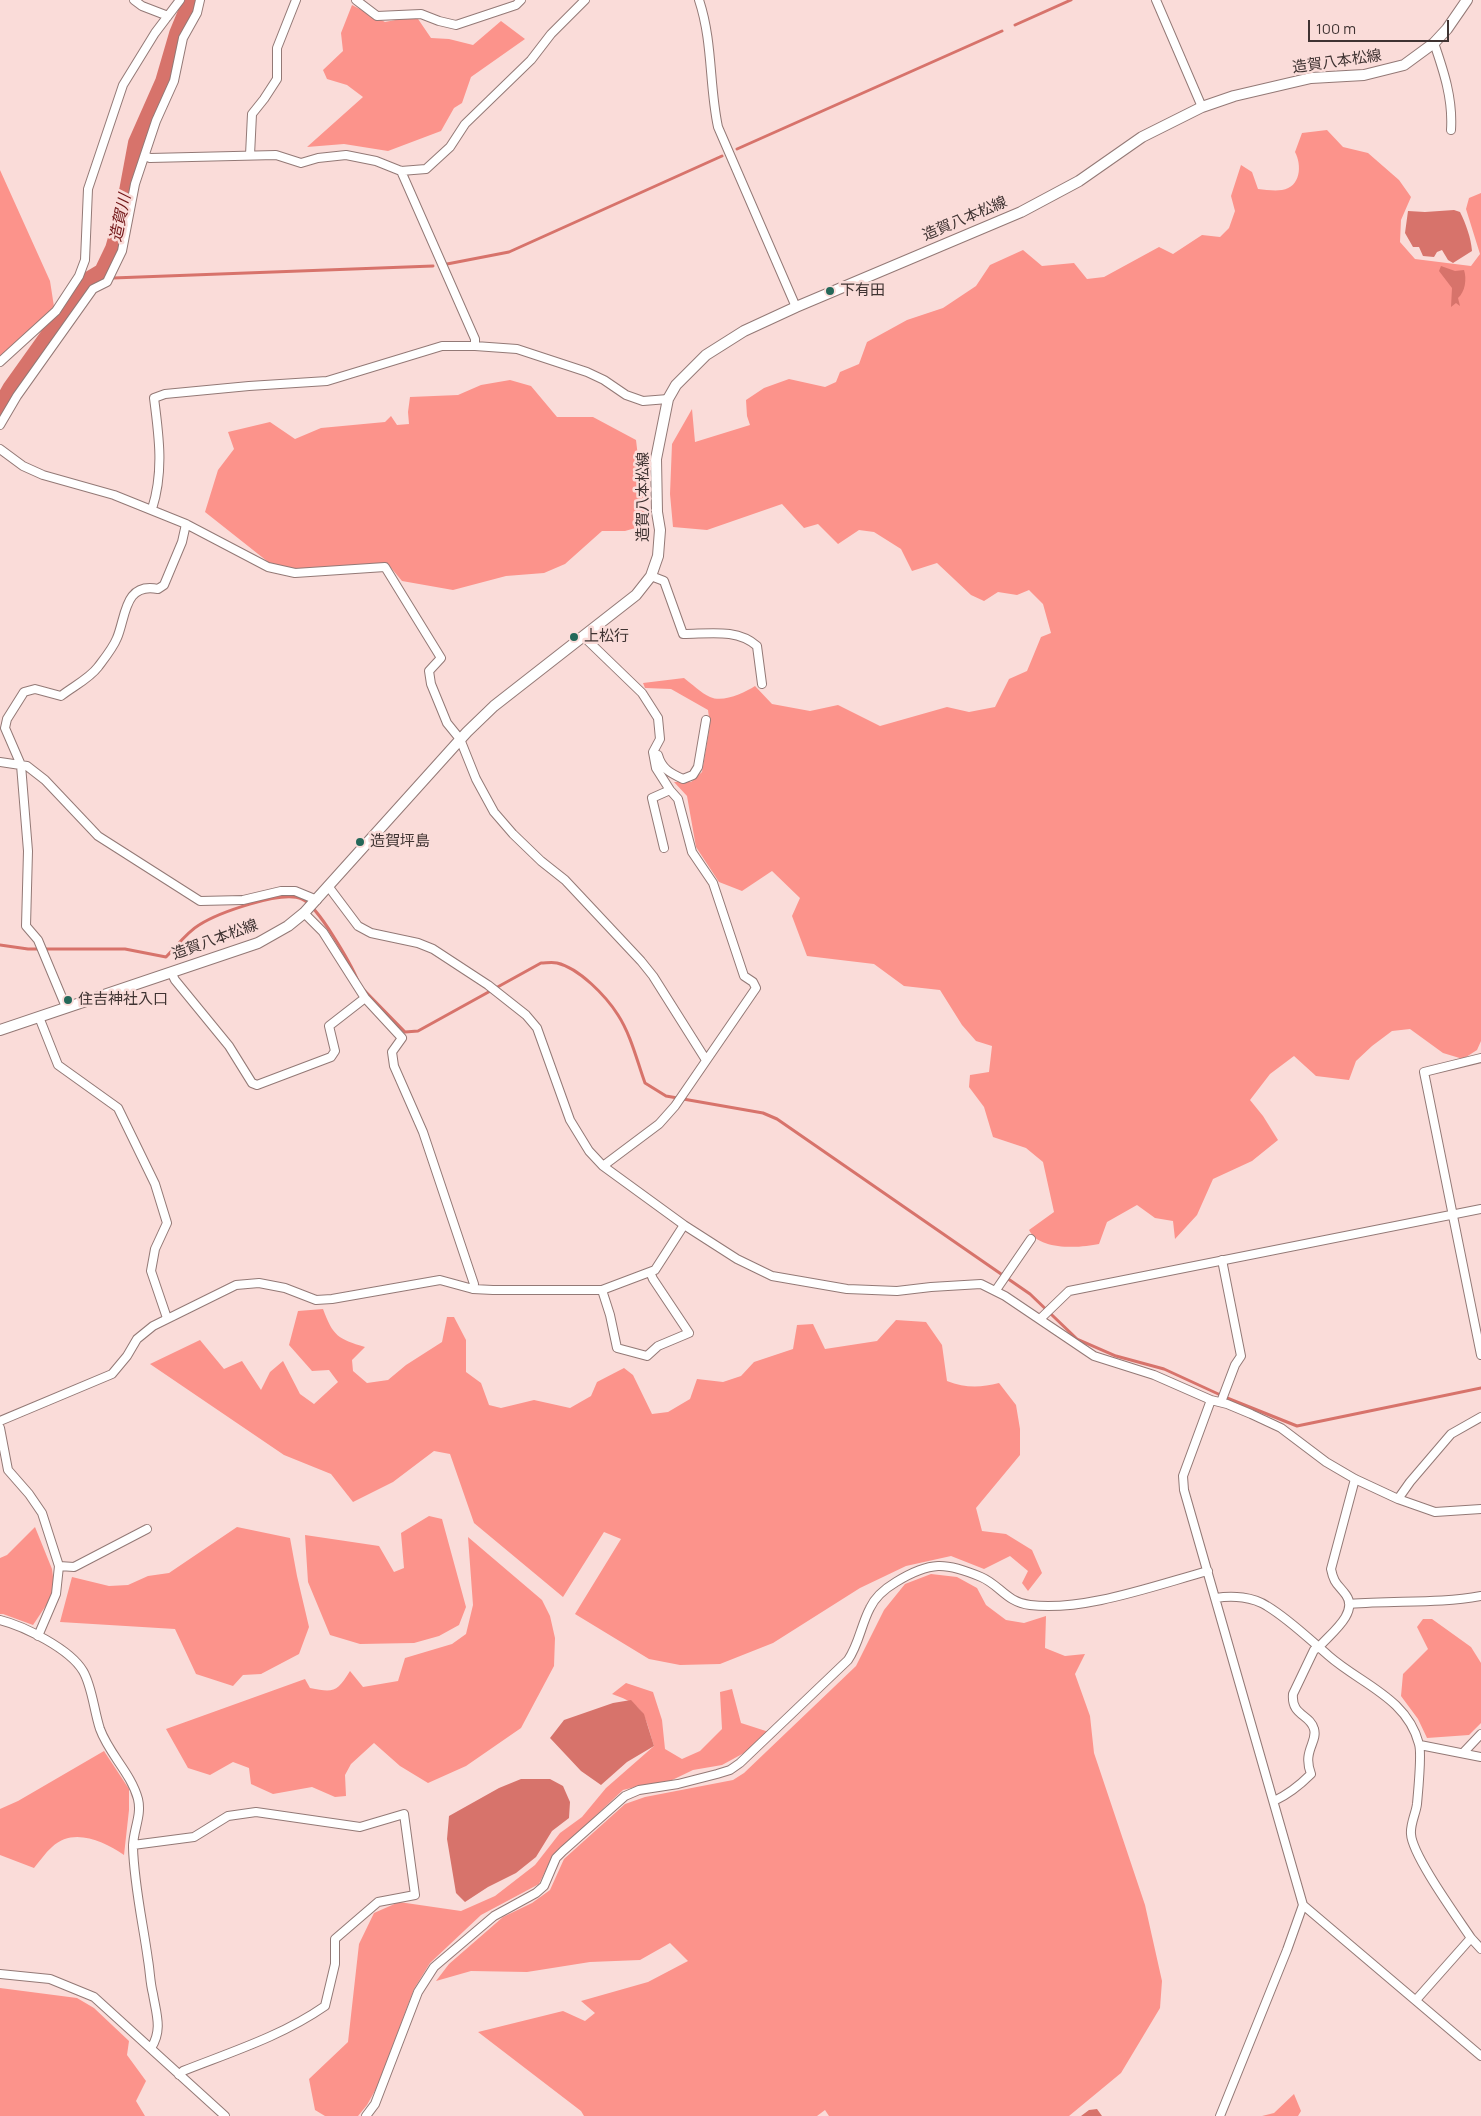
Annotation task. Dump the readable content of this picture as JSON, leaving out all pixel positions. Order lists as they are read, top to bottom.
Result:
{
  "streets": {
    "main road": ["造賀八本松線"]
  },
  "water": ["造賀川"],
  "places": [
    "下有田",
    "上松行",
    "造賀坪島",
    "住吉神社入口"
  ],
  "scale_bar": "100 m"
}
